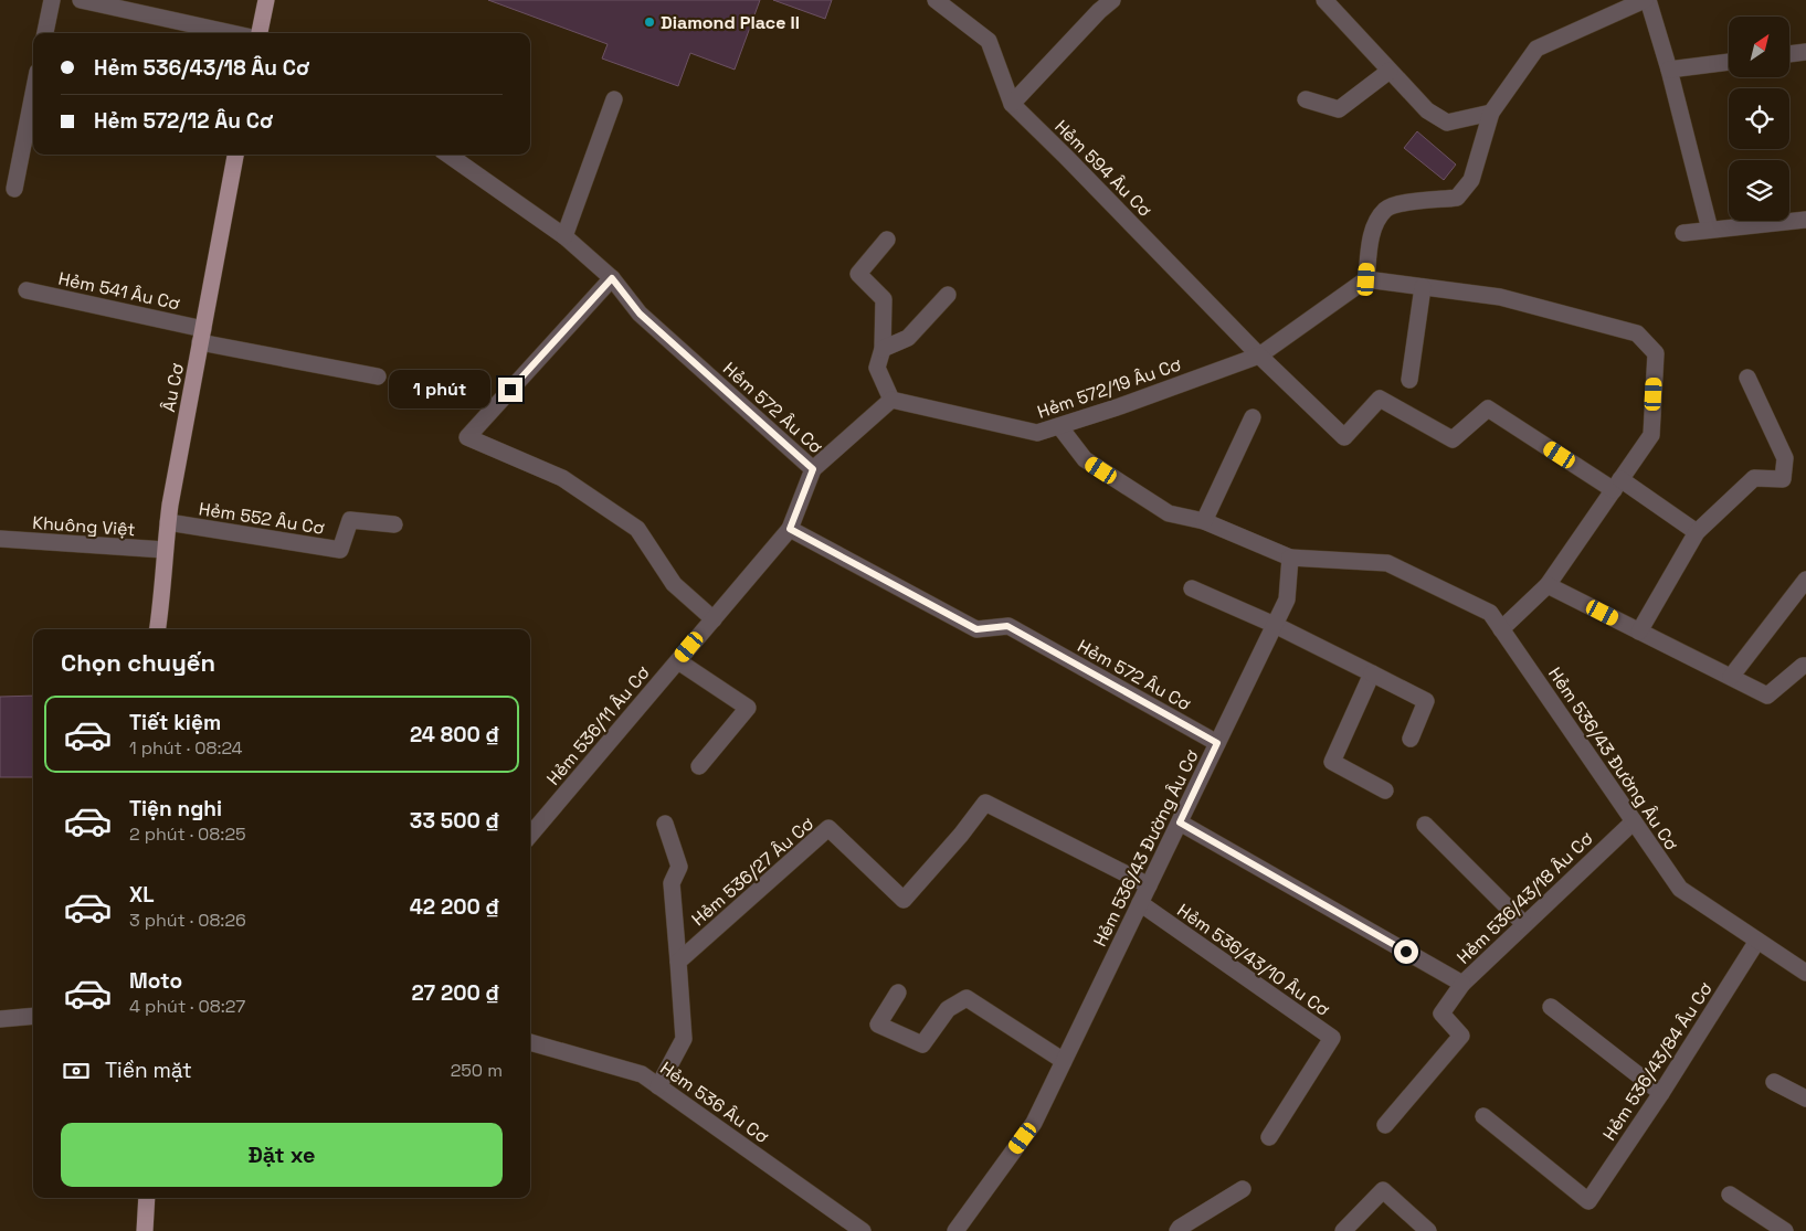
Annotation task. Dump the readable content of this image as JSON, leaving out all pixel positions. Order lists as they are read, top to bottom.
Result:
{
  "streets": {
    "main road": ["Âu Cơ"],
    "street": [
      "Hẻm 594 Âu Cơ",
      "Hẻm 541 Âu Cơ",
      "Hẻm 572/19 Âu Cơ",
      "Hẻm 572 Âu Cơ",
      "Hẻm 552 Âu Cơ",
      "Khuông Việt",
      "Hẻm 536/11 Âu Cơ",
      "Hẻm 536/43 Đường Âu Cơ",
      "Hẻm 536/27 Âu Cơ",
      "Hẻm 536/43/18 Âu Cơ",
      "Hẻm 536/43/10 Âu Cơ",
      "Hẻm 536/43/84 Âu Cơ",
      "Hẻm 536 Âu Cơ"
    ]
  },
  "crossings": [
    ["Hẻm 594 Âu Cơ", "Hẻm 572/19 Âu Cơ"],
    ["Hẻm 541 Âu Cơ", "Âu Cơ"],
    ["Âu Cơ", "Hẻm 552 Âu Cơ"],
    ["Âu Cơ", "Khuông Việt"],
    ["Hẻm 572 Âu Cơ", "Hẻm 536/11 Âu Cơ"],
    ["Hẻm 572 Âu Cơ", "Hẻm 536/43 Đường Âu Cơ"],
    ["Hẻm 536/43 Đường Âu Cơ", "Hẻm 536/27 Âu Cơ"],
    ["Hẻm 536/43 Đường Âu Cơ", "Hẻm 536/43/18 Âu Cơ"],
    ["Hẻm 536/43 Đường Âu Cơ", "Hẻm 536/43/10 Âu Cơ"],
    ["Hẻm 536/43 Đường Âu Cơ", "Hẻm 536/43/84 Âu Cơ"],
    ["Hẻm 536/27 Âu Cơ", "Hẻm 536 Âu Cơ"]
  ],
  "places": ["Diamond Place II"],
  "north": "top right",
  "page": {
    "banner": ["Hẻm 536/43/18 Âu Cơ", "Hẻm 572/12 Âu Cơ"],
    "bubble": "1 phút",
    "heading": "Chọn chuyến",
    "list": [
      {
        "name": "Tiết kiệm",
        "note": "1 phút · 08:24",
        "value": "24 800 ₫"
      },
      {
        "name": "Tiện nghi",
        "note": "2 phút · 08:25",
        "value": "33 500 ₫"
      },
      {
        "name": "XL",
        "note": "3 phút · 08:26",
        "value": "42 200 ₫"
      },
      {
        "name": "Moto",
        "note": "4 phút · 08:27",
        "value": "27 200 ₫"
      }
    ],
    "pay": ["Tiền mặt", "250 m"],
    "buttons": "Đặt xe"
  }
}
